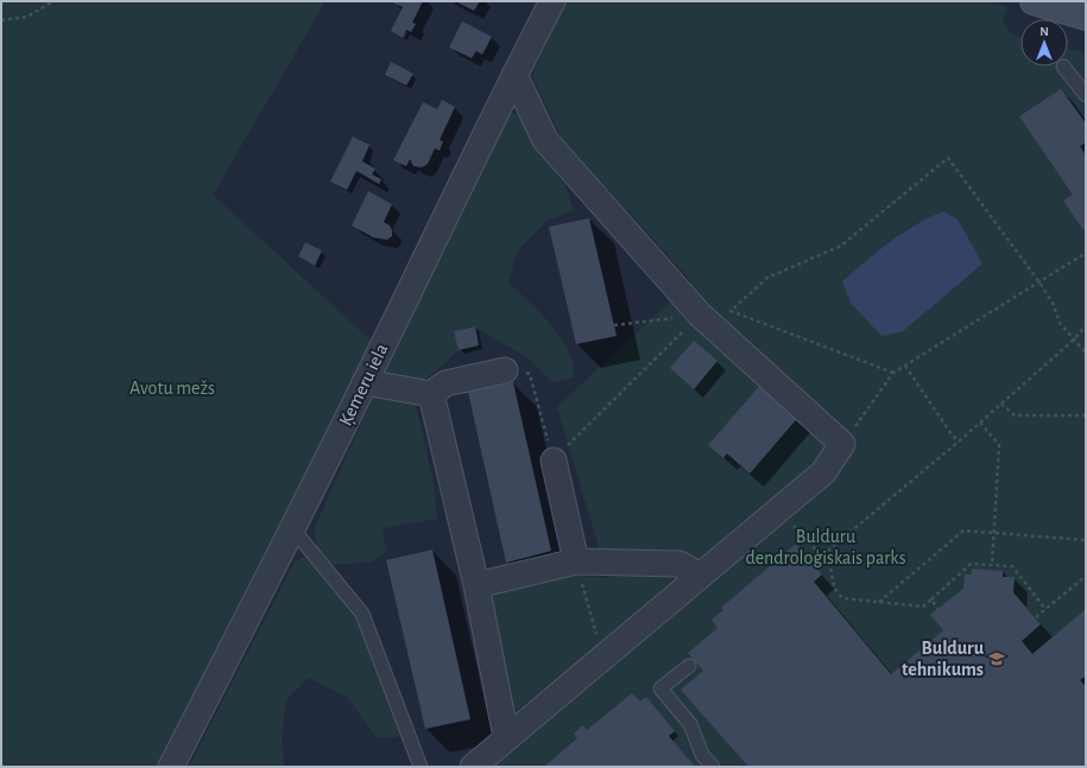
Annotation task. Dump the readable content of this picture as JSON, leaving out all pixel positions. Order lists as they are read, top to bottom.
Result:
{
  "streets": {
    "street": ["Ķemeru iela"]
  },
  "parks": ["Avotu mežs", "Bulduru dendroloģiskais parks"],
  "places": {
    "school or university": ["Bulduru tehnikums"]
  },
  "north": "top"
}
